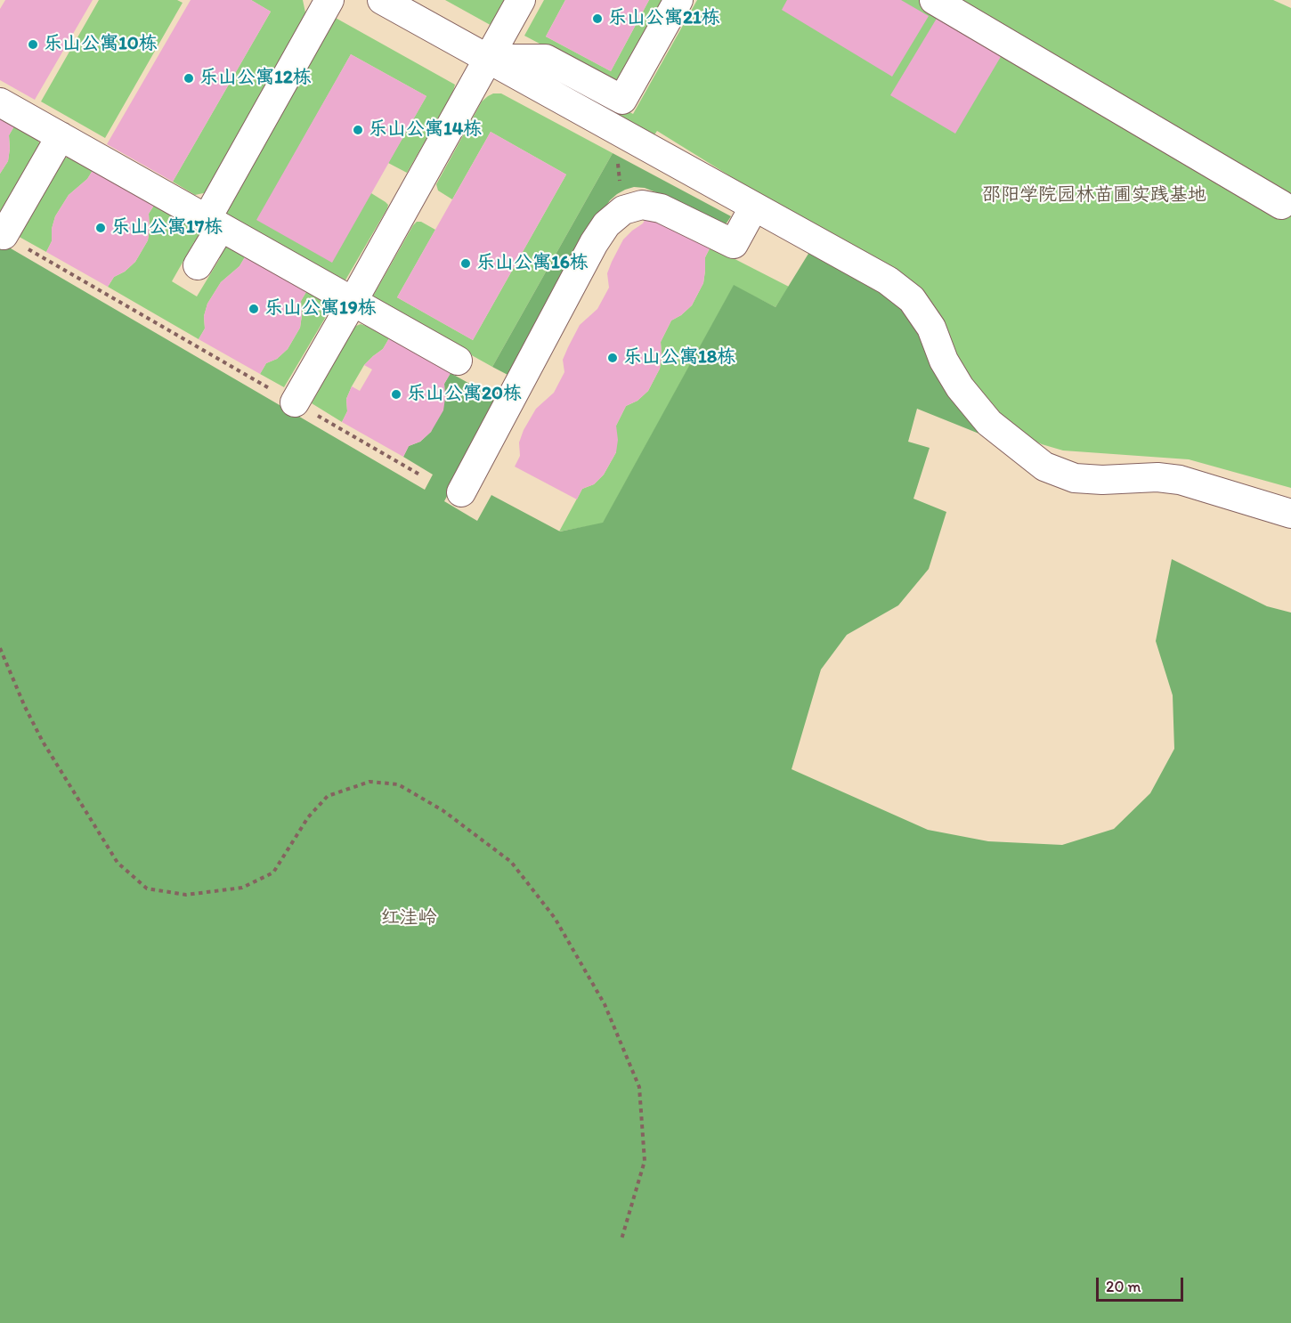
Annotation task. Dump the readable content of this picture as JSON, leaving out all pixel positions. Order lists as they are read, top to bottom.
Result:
{
  "parks": ["邵阳学院园林苗圃实践基地", "红洼岭"],
  "places": [
    "乐山公寓21栋",
    "乐山公寓10栋",
    "乐山公寓12栋",
    "乐山公寓14栋",
    "乐山公寓17栋",
    "乐山公寓16栋",
    "乐山公寓19栋",
    "乐山公寓18栋",
    "乐山公寓20栋"
  ],
  "scale_bar": "20 m"
}
